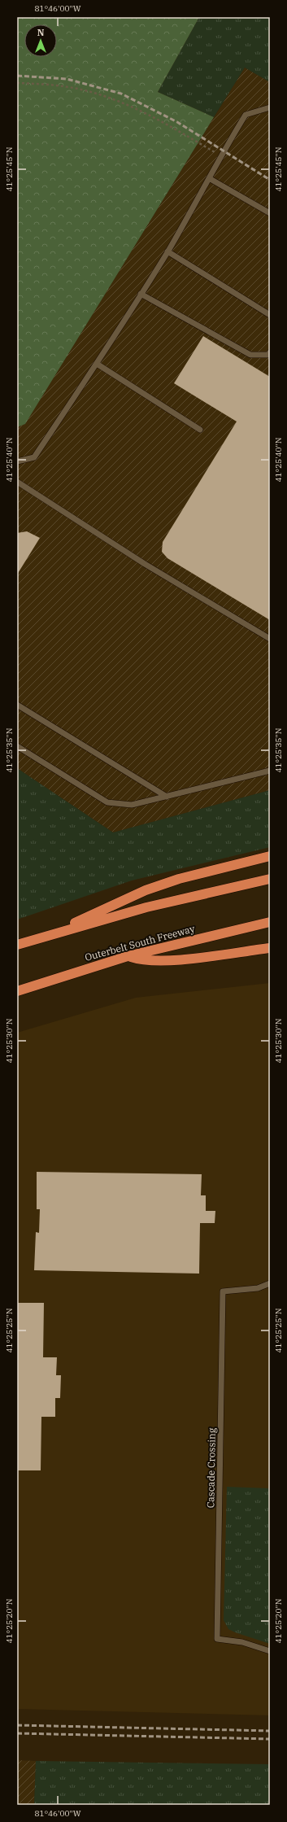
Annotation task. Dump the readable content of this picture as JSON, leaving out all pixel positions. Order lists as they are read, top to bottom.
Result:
{
  "streets": {
    "highway": ["Outerbelt South Freeway"],
    "lane": ["Cascade Crossing"]
  },
  "north": "top",
  "coordinates": [
    "81°46'00\"W",
    "41°25'45\"N",
    "41°25'40\"N",
    "41°25'35\"N",
    "41°25'30\"N",
    "41°25'25\"N",
    "41°25'20\"N"
  ]
}
